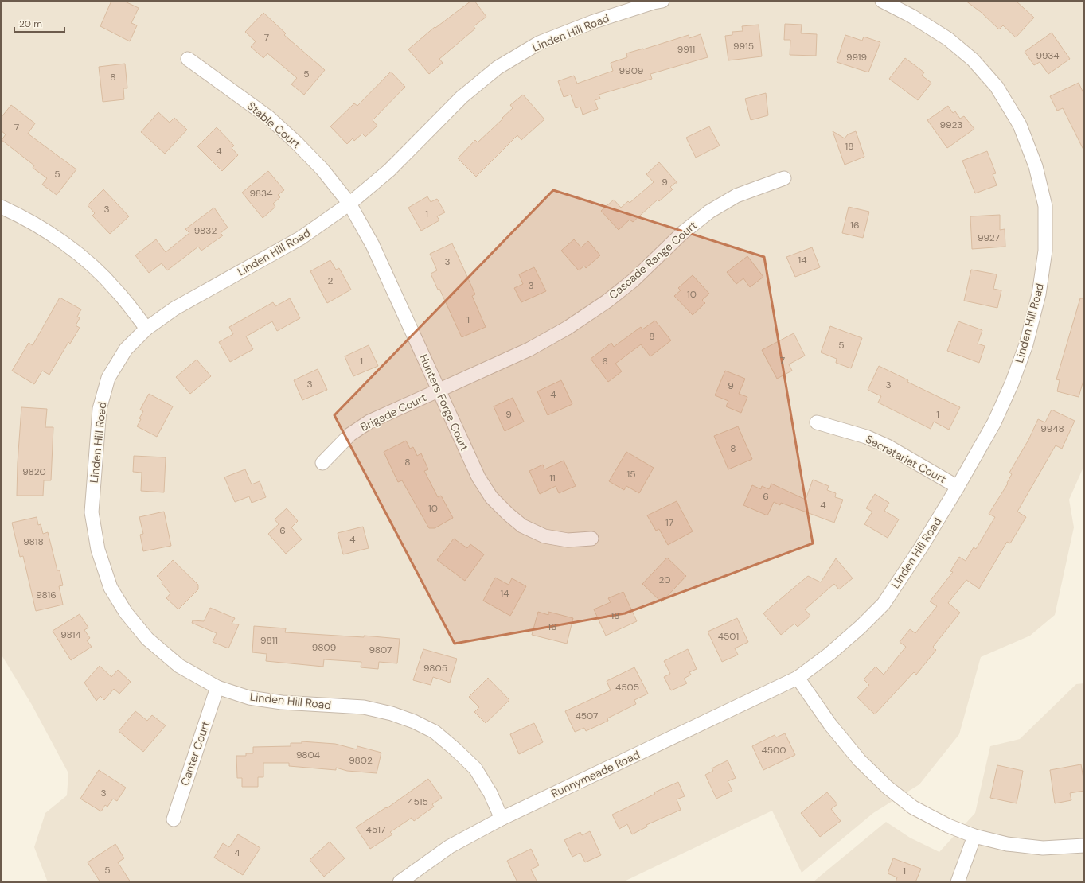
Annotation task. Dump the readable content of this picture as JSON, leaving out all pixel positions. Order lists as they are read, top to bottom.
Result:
{
  "streets": {
    "street": [
      "Linden Hill Road",
      "Stable Court",
      "Cascade Range Court",
      "Hunters Forge Court",
      "Brigade Court",
      "Secretariat Court",
      "Canter Court",
      "Runnymeade Road"
    ]
  },
  "crossings": [
    ["Linden Hill Road", "Stable Court"],
    ["Linden Hill Road", "Hunters Forge Court"],
    ["Linden Hill Road", "Secretariat Court"],
    ["Linden Hill Road", "Canter Court"],
    ["Linden Hill Road", "Runnymeade Road"],
    ["Stable Court", "Hunters Forge Court"],
    ["Cascade Range Court", "Hunters Forge Court"],
    ["Cascade Range Court", "Brigade Court"],
    ["Hunters Forge Court", "Brigade Court"]
  ],
  "house_numbers": [
    "7",
    "9915",
    "9911",
    "9934",
    "9919",
    "9909",
    "5",
    "8",
    "9923",
    "7",
    "18",
    "4",
    "5",
    "9",
    "9834",
    "3",
    "1",
    "16",
    "9832",
    "9927",
    "14",
    "3",
    "2",
    "3",
    "10",
    "1",
    "8",
    "5",
    "7",
    "1",
    "6",
    "3",
    "3",
    "9",
    "4",
    "9",
    "1",
    "9948",
    "8",
    "8",
    "9820",
    "15",
    "11",
    "6",
    "4",
    "10",
    "17",
    "6",
    "4",
    "9818",
    "20",
    "14",
    "9816",
    "18",
    "16",
    "9814",
    "4501",
    "9811",
    "9809",
    "9807",
    "9805",
    "4505",
    "4507",
    "4500",
    "9804",
    "9802",
    "3",
    "4515",
    "4517",
    "4",
    "5",
    "1"
  ],
  "scale_bar": "20 m"
}
